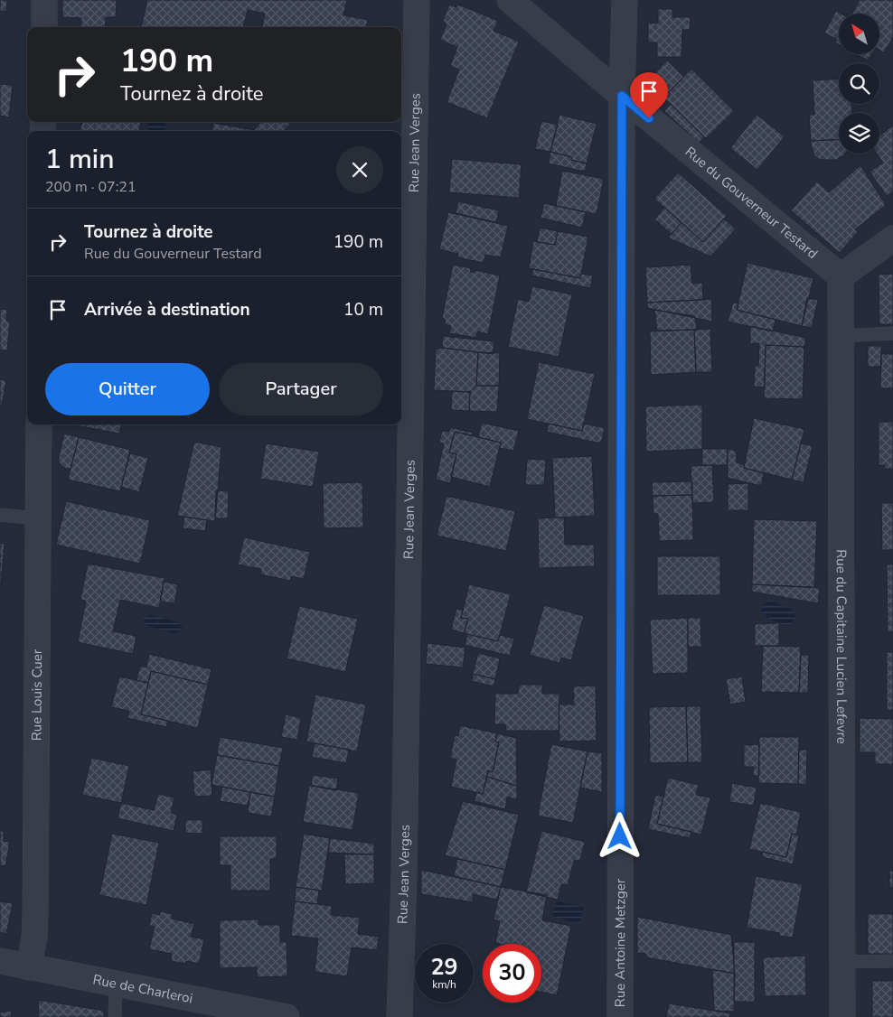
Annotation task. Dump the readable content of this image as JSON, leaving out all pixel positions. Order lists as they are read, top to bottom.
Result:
{
  "streets": {
    "street": [
      "Rue Jean Verges",
      "Rue du Gouverneur Testard",
      "Rue du Capitaine Lucien Lefevre",
      "Rue Louis Cuer",
      "Rue Antoine Metzger",
      "Rue de Charleroi"
    ]
  },
  "crossings": [
    ["Rue du Gouverneur Testard", "Rue du Capitaine Lucien Lefevre"],
    ["Rue du Gouverneur Testard", "Rue Antoine Metzger"],
    ["Rue Louis Cuer", "Rue de Charleroi"]
  ],
  "north": "top left",
  "page": {
    "turn": ["190 m", "Tournez à droite"],
    "heading": ["1 min", "200 m · 07:21"],
    "list": [
      {
        "name": "Tournez à droite",
        "note": "Rue du Gouverneur Testard",
        "value": "190 m"
      },
      {
        "name": "Arrivée à destination",
        "value": "10 m"
      }
    ],
    "buttons": ["Quitter", "Partager"],
    "speed": "29 km/h",
    "limit": "30"
  }
}
